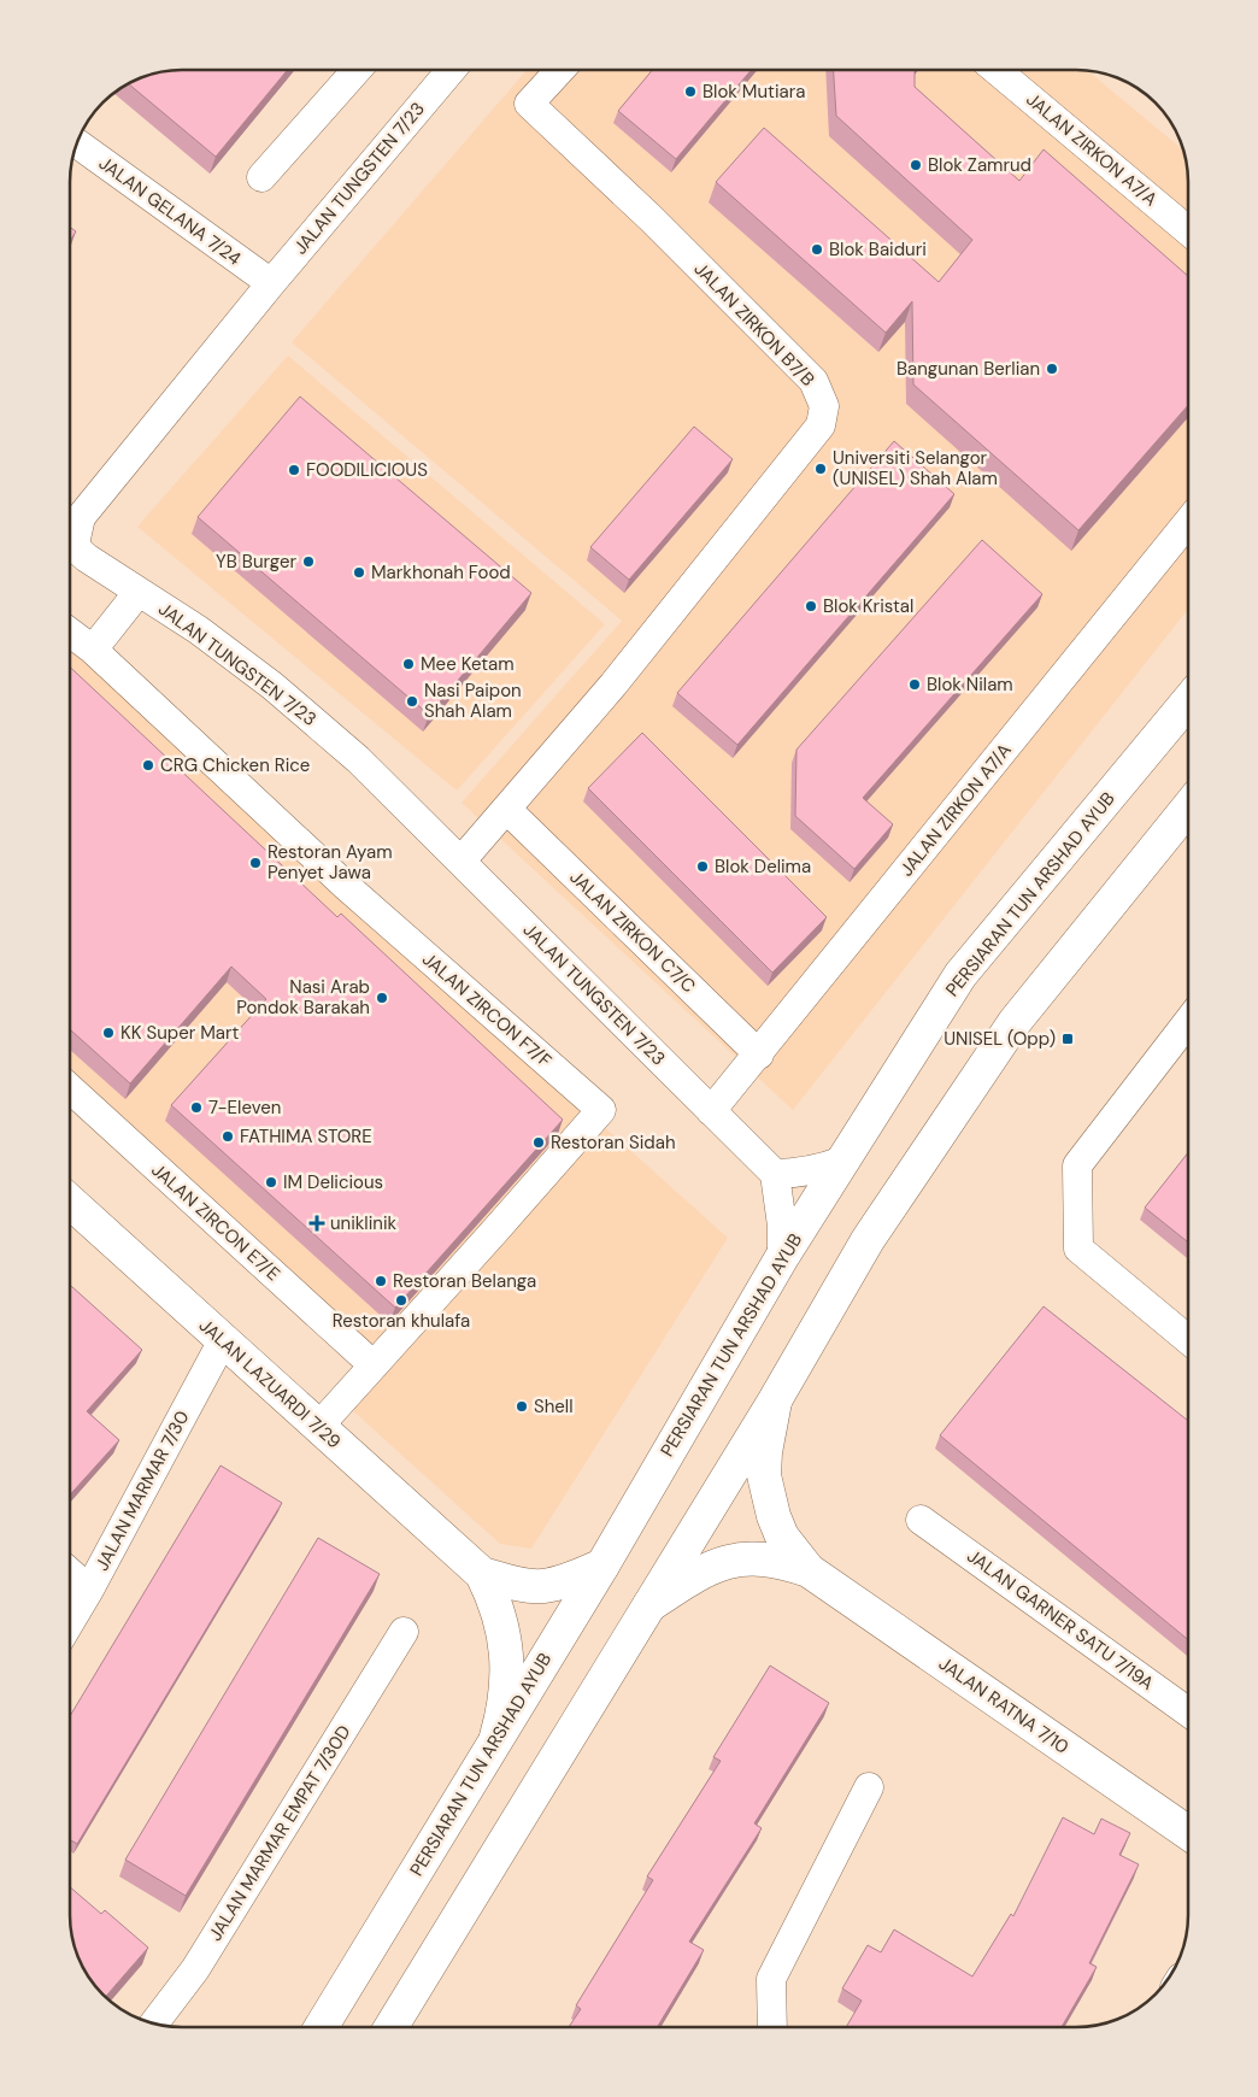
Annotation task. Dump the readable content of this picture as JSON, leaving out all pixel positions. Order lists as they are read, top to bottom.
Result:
{
  "streets": {
    "main road": ["PERSIARAN TUN ARSHAD AYUB", "JALAN LAZUARDI 7/29", "JALAN RATNA 7/10"],
    "street": [
      "JALAN ZIRKON A7/A",
      "JALAN TUNGSTEN 7/23",
      "JALAN GELANA 7/24",
      "JALAN ZIRKON B7/B",
      "JALAN ZIRKON C7/C",
      "JALAN ZIRCON F7/F",
      "JALAN ZIRCON E7/E",
      "JALAN MARMAR 7/30",
      "JALAN GARNER SATU 7/19A",
      "JALAN MARMAR EMPAT 7/30D"
    ]
  },
  "crossings": [
    ["JALAN ZIRKON A7/A", "JALAN TUNGSTEN 7/23"],
    ["JALAN ZIRKON A7/A", "JALAN ZIRKON C7/C"],
    ["JALAN TUNGSTEN 7/23", "JALAN GELANA 7/24"],
    ["JALAN TUNGSTEN 7/23", "JALAN ZIRKON B7/B"],
    ["JALAN ZIRKON B7/B", "JALAN ZIRKON C7/C"],
    ["JALAN ZIRCON F7/F", "JALAN ZIRCON E7/E"],
    ["JALAN ZIRCON F7/F", "JALAN LAZUARDI 7/29"],
    ["JALAN LAZUARDI 7/29", "JALAN MARMAR 7/30"]
  ],
  "places": {
    "other": [
      "Blok Mutiara",
      "Blok Zamrud",
      "Blok Baiduri",
      "Bangunan Berlian",
      "Universiti Selangor (UNISEL) Shah Alam",
      "FOODILICIOUS",
      "YB Burger",
      "Markhonah Food",
      "Blok Kristal",
      "Mee Ketam",
      "Blok Nilam",
      "Nasi Paipon Shah Alam",
      "CRG Chicken Rice",
      "Restoran Ayam Penyet Jawa",
      "Blok Delima",
      "Nasi Arab Pondok Barakah",
      "KK Super Mart",
      "7-Eleven",
      "FATHIMA STORE",
      "Restoran Sidah",
      "IM Delicious",
      "Restoran Belanga",
      "Restoran khulafa",
      "Shell"
    ],
    "transit": ["UNISEL (Opp)"],
    "health": ["uniklinik"]
  }
}
